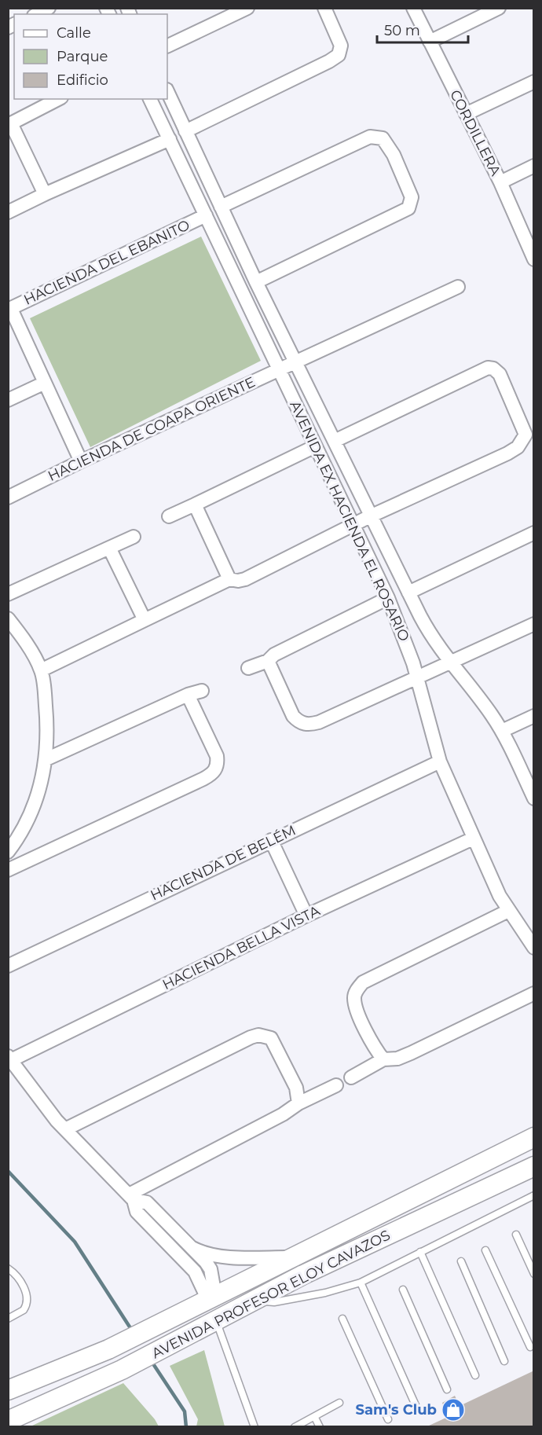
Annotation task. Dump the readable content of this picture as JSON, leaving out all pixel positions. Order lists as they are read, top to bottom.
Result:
{
  "streets": {
    "main road": ["AVENIDA PROFESOR ELOY CAVAZOS"],
    "street": [
      "CORDILLERA",
      "HACIENDA DEL EBANITO",
      "HACIENDA DE COAPA ORIENTE",
      "AVENIDA EX HACIENDA EL ROSARIO",
      "HACIENDA DE BELÉM",
      "HACIENDA BELLA VISTA"
    ]
  },
  "crossings": [
    ["HACIENDA DEL EBANITO", "AVENIDA EX HACIENDA EL ROSARIO"],
    ["HACIENDA DE COAPA ORIENTE", "AVENIDA EX HACIENDA EL ROSARIO"],
    ["AVENIDA EX HACIENDA EL ROSARIO", "HACIENDA DE BELÉM"],
    ["AVENIDA EX HACIENDA EL ROSARIO", "HACIENDA BELLA VISTA"]
  ],
  "places": {
    "shop": ["Sam's Club"]
  },
  "legend": ["Calle", "Parque", "Edificio"],
  "scale_bar": "50 m"
}
